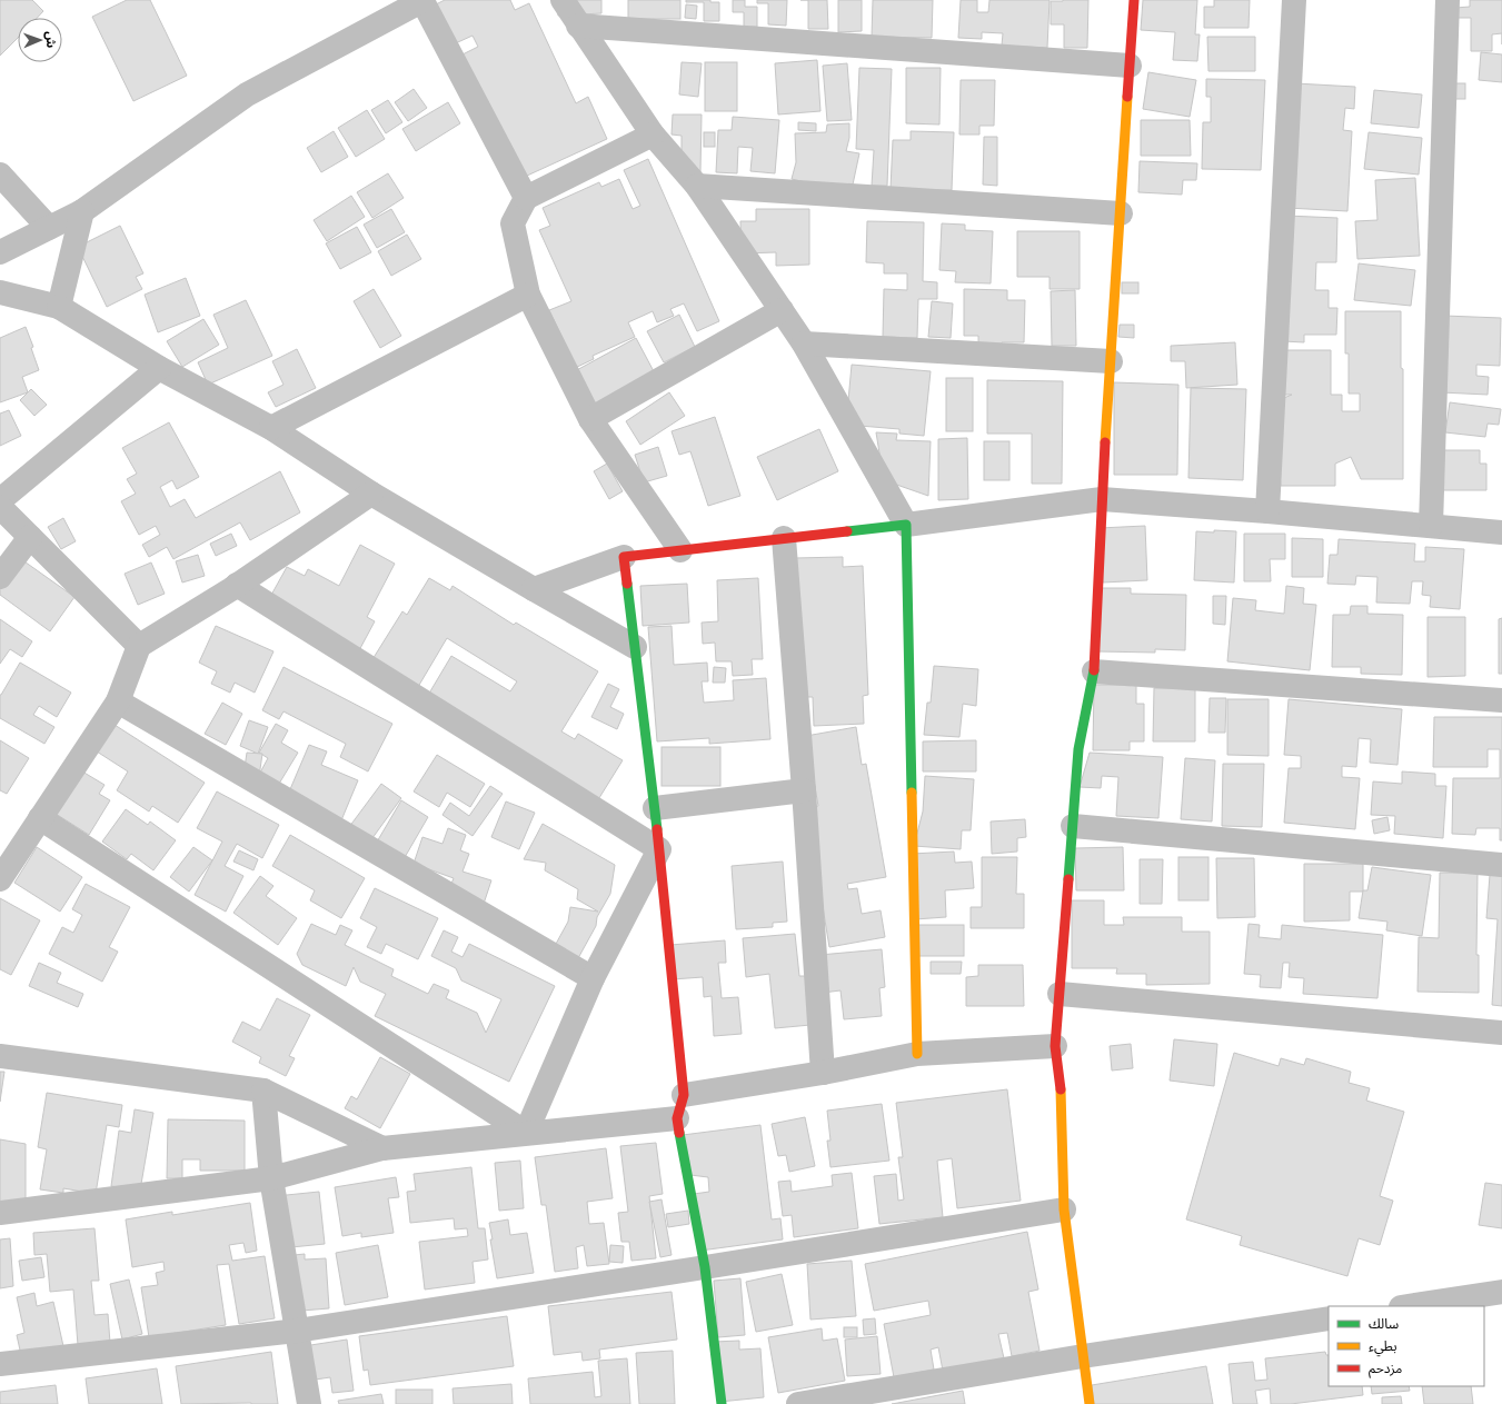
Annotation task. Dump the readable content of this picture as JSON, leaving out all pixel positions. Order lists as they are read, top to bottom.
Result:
{
  "legend": ["سالك", "بطيء", "مزدحم"],
  "north": "right"
}
